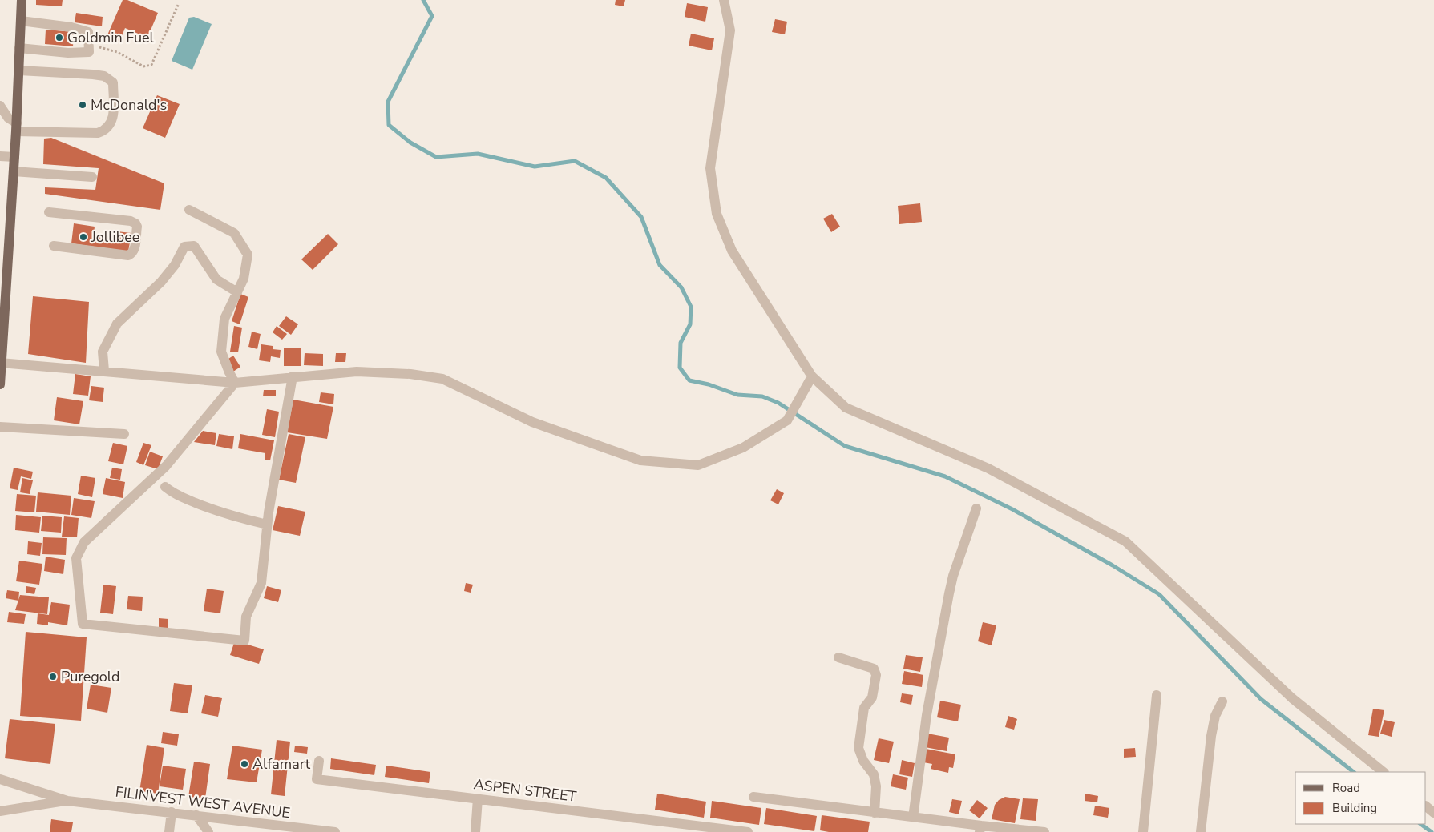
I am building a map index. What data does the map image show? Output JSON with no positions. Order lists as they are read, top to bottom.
{
  "streets": {
    "street": ["ASPEN STREET", "FILINVEST WEST AVENUE"]
  },
  "places": [
    "Goldmin Fuel",
    "McDonald's",
    "Jollibee",
    "Puregold",
    "Alfamart"
  ],
  "legend": ["Road", "Building"]
}
